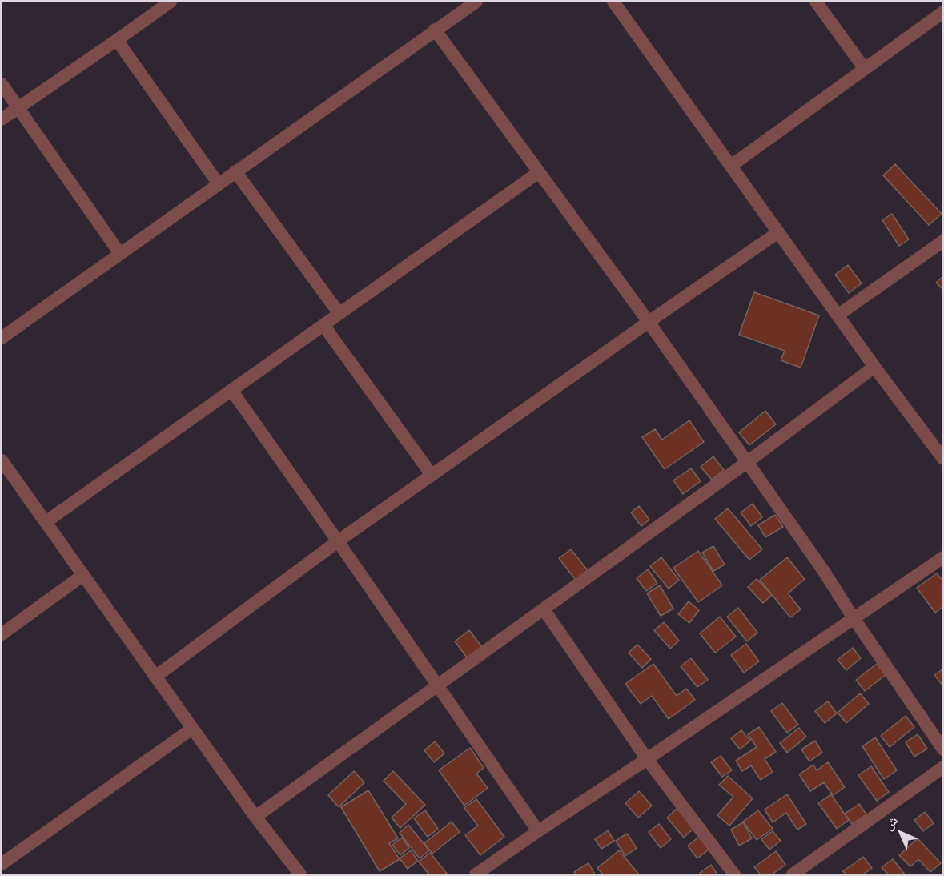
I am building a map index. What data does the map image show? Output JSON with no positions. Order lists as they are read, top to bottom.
{
  "north": "top left"
}
